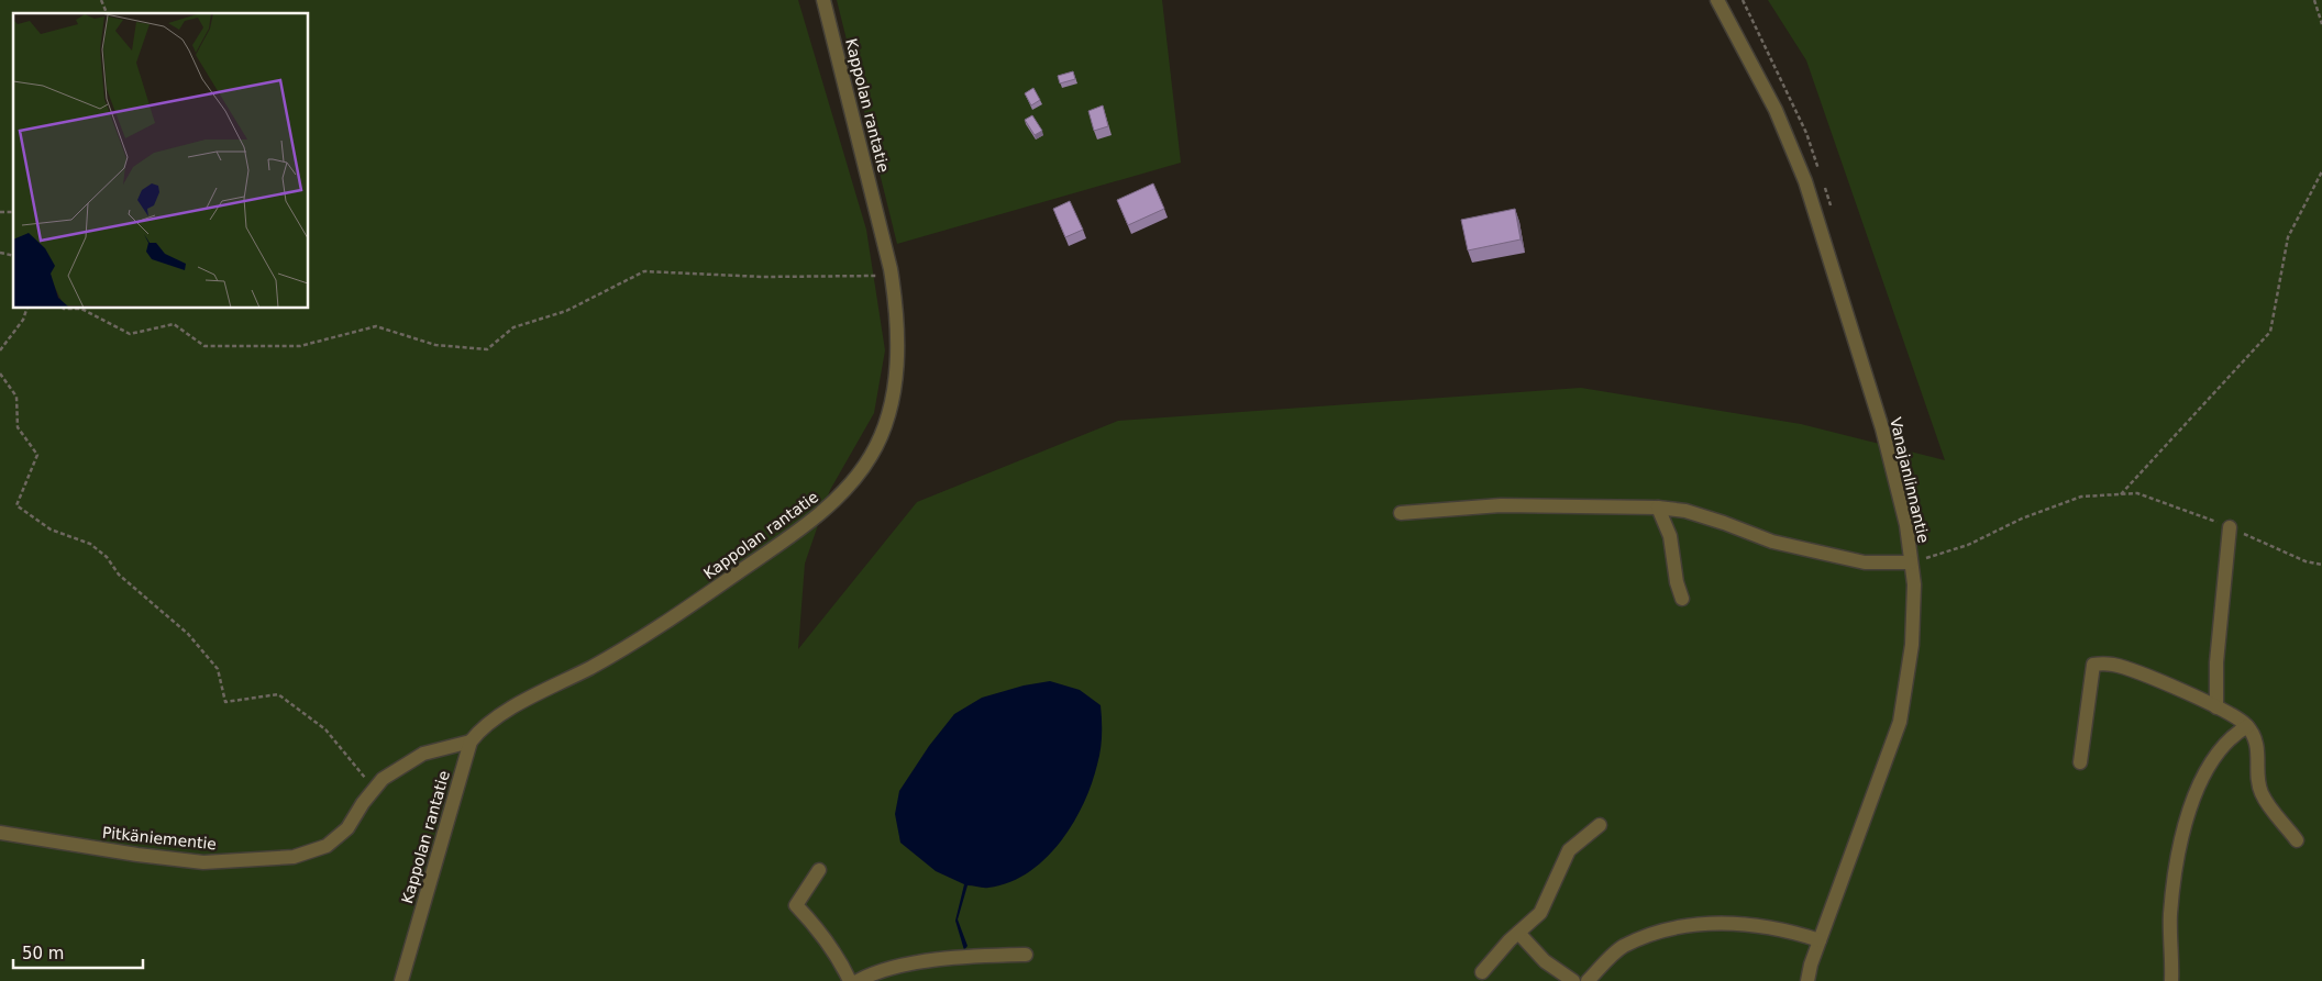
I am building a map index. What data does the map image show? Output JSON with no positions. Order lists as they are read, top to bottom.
{
  "streets": {
    "street": ["Kappolan rantatie", "Vanajanlinnantie", "Pitkäniementie"]
  },
  "crossings": [
    ["Kappolan rantatie", "Pitkäniementie"]
  ],
  "scale_bar": "50 m"
}
